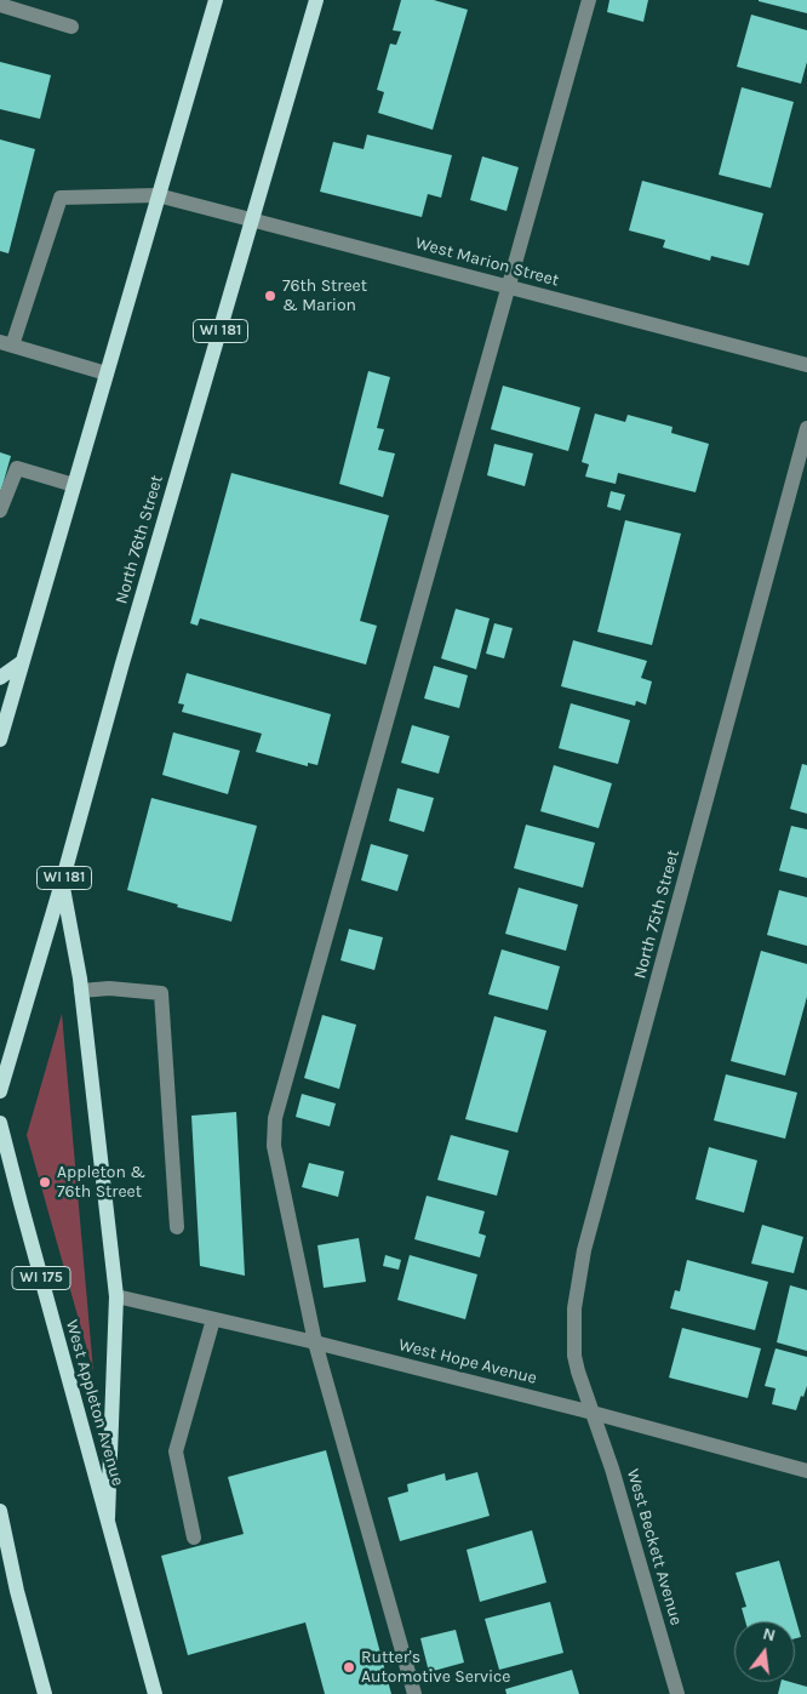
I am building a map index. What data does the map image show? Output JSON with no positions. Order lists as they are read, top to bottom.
{
  "streets": {
    "main road": [
      "WI 181",
      "North 76th Street",
      "WI 175",
      "West Appleton Avenue"
    ],
    "street": [
      "West Marion Street",
      "North 75th Street",
      "West Hope Avenue",
      "West Beckett Avenue"
    ]
  },
  "crossings": [
    ["West Marion Street", "North 76th Street"],
    ["North 75th Street", "West Hope Avenue"],
    ["North 75th Street", "West Beckett Avenue"],
    ["West Hope Avenue", "West Beckett Avenue"]
  ],
  "places": ["76th Street & Marion", "Appleton & 76th Street", "Rutter's Automotive Service"],
  "north": "top"
}
